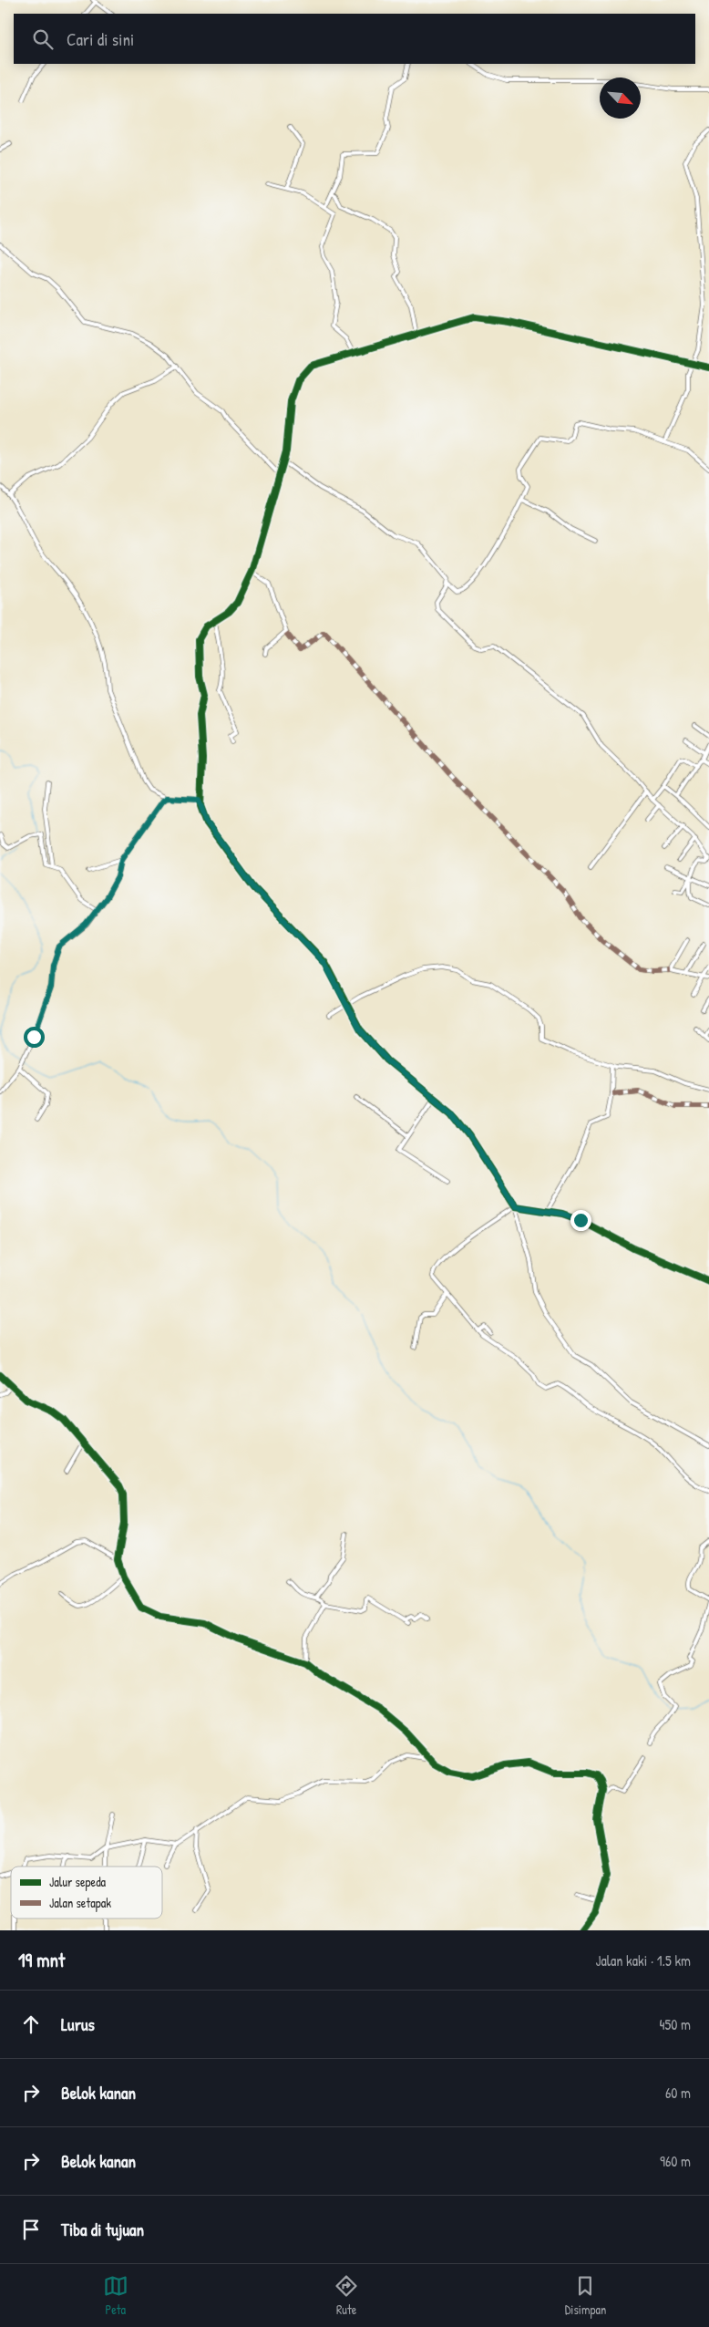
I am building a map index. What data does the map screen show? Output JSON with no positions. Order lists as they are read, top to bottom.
{
  "legend": ["Jalur sepeda", "Jalan setapak"],
  "north": "bottom right",
  "page": {
    "search": "Cari di sini",
    "heading": ["19 mnt", "Jalan kaki · 1.5 km"],
    "list": [
      ["Lurus", "450 m"],
      ["Belok kanan", "60 m"],
      ["Belok kanan", "960 m"],
      "Tiba di tujuan"
    ],
    "nav": ["Peta", "Rute", "Disimpan"]
  }
}
